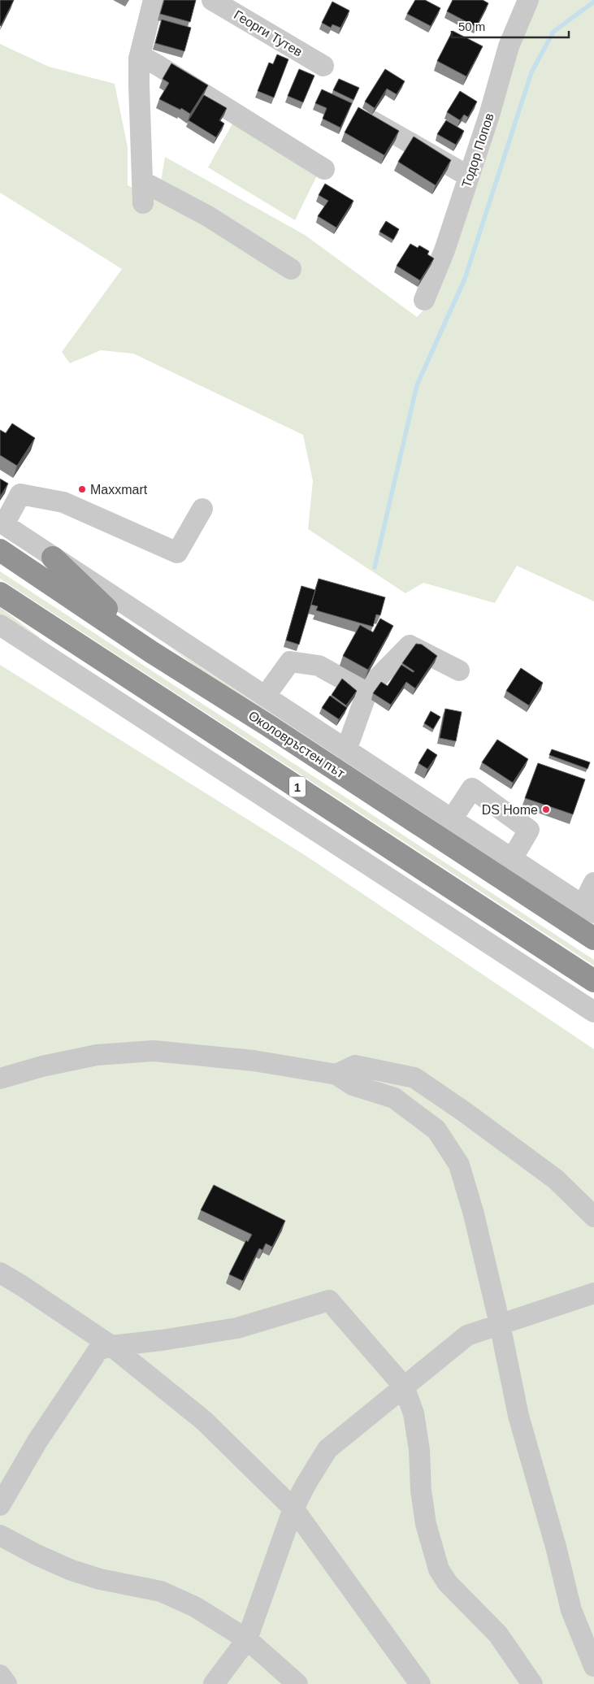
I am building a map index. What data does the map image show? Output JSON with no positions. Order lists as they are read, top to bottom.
{
  "streets": {
    "highway": ["Околовръстен път", "1"],
    "street": ["Георги Тутев", "Тодор Попов"]
  },
  "places": ["Maxxmart", "DS Home"],
  "scale_bar": "50 m"
}
